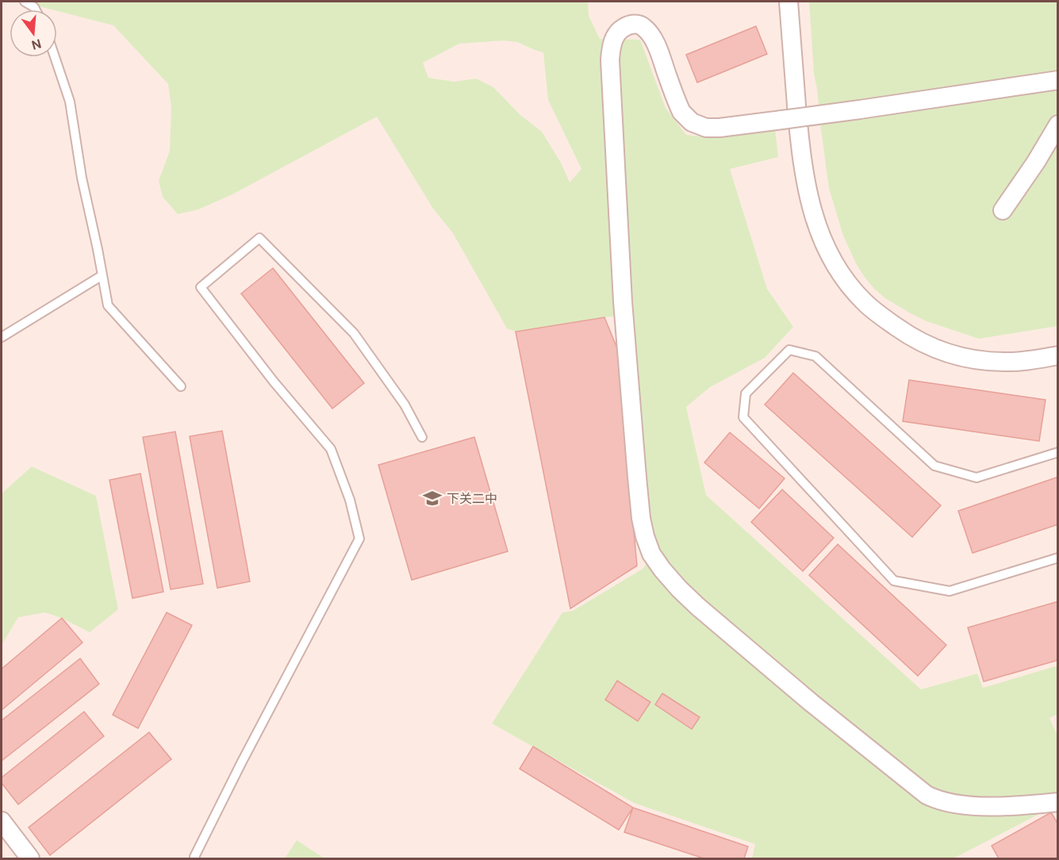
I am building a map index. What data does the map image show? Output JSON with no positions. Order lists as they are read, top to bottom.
{
  "places": {
    "school or university": ["下关二中"]
  },
  "north": "bottom"
}
